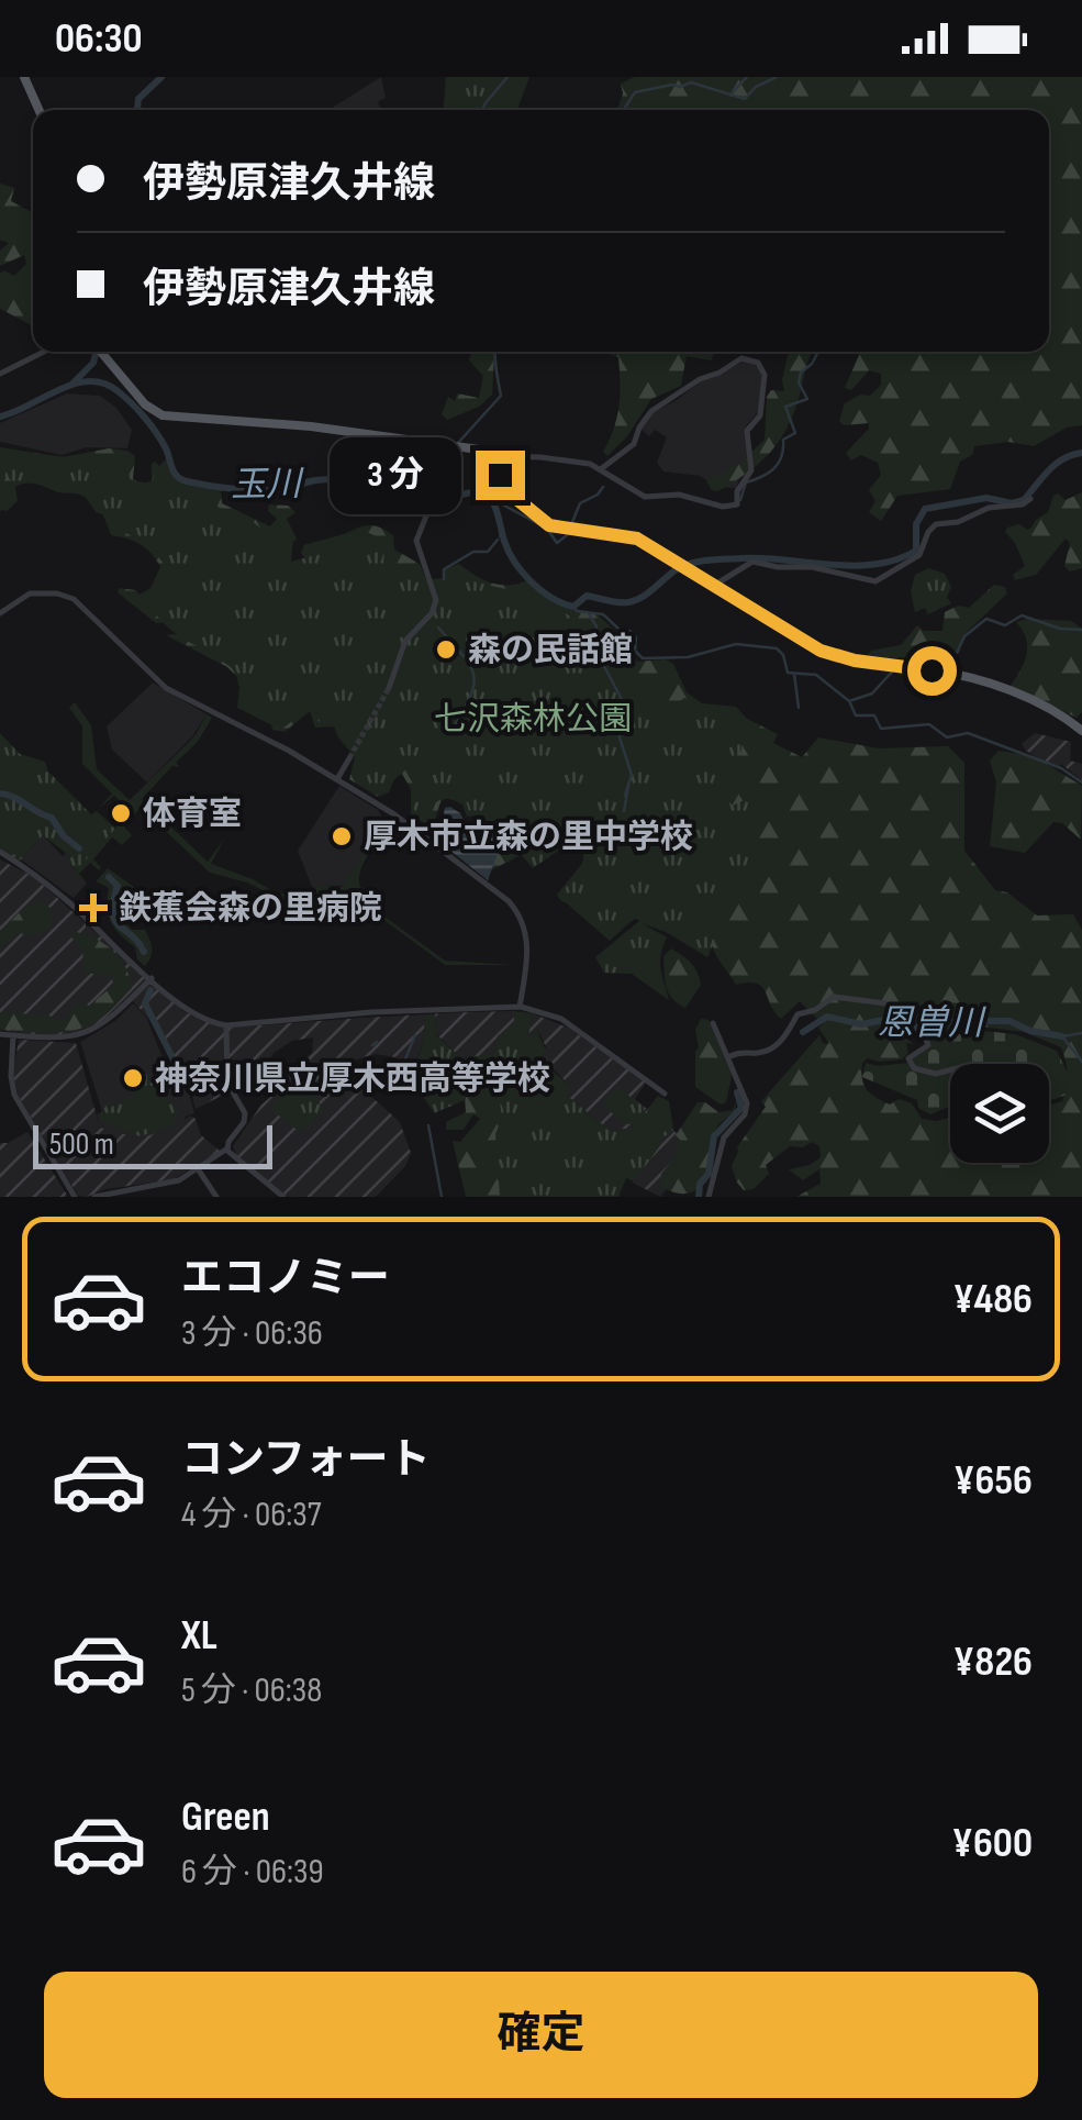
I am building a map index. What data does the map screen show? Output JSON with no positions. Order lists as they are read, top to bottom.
{
  "water": ["玉川", "恩曽川"],
  "parks": ["七沢森林公園"],
  "places": {
    "other": [
      "森の民話館",
      "体育室",
      "厚木市立森の里中学校",
      "神奈川県立厚木西高等学校"
    ],
    "health": ["鉄蕉会森の里病院"]
  },
  "scale_bar": "500 m",
  "page": {
    "status": "06:30",
    "banner": ["伊勢原津久井線", "伊勢原津久井線"],
    "bubble": "3 分",
    "scale": "500 m",
    "list": [
      {
        "name": "エコノミー",
        "note": "3 分 · 06:36",
        "value": "¥486"
      },
      {
        "name": "コンフォート",
        "note": "4 分 · 06:37",
        "value": "¥656"
      },
      {
        "name": "XL",
        "note": "5 分 · 06:38",
        "value": "¥826"
      },
      {
        "name": "Green",
        "note": "6 分 · 06:39",
        "value": "¥600"
      }
    ],
    "buttons": "確定"
  }
}
